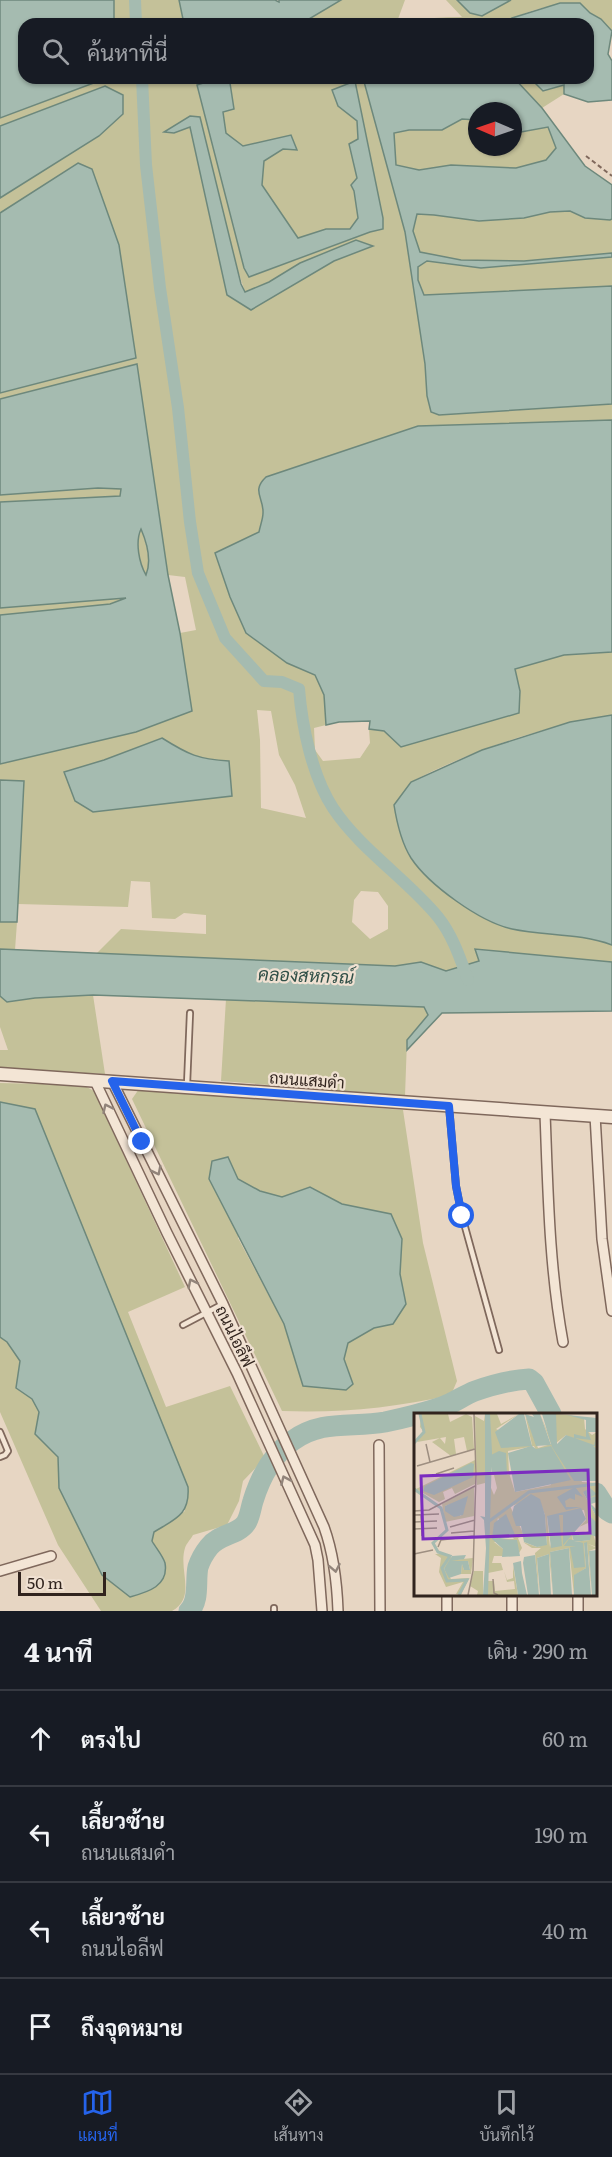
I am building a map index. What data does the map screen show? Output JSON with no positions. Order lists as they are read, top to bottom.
{
  "streets": {
    "street": ["ถนนแสมดำ", "ถนนไอลีฟ"]
  },
  "crossings": [
    ["ถนนแสมดำ", "ถนนไอลีฟ"]
  ],
  "water": ["คลองสหกรณ์"],
  "scale_bar": "50 m",
  "north": "left",
  "page": {
    "search": "ค้นหาที่นี่",
    "scale": "50 m",
    "heading": ["4 นาที", "เดิน · 290 m"],
    "list": [
      ["ตรงไป", "60 m"],
      ["เลี้ยวซ้าย", "ถนนแสมดำ", "190 m"],
      ["เลี้ยวซ้าย", "ถนนไอลีฟ", "40 m"],
      "ถึงจุดหมาย"
    ],
    "nav": ["แผนที่", "เส้นทาง", "บันทึกไว้"]
  }
}
